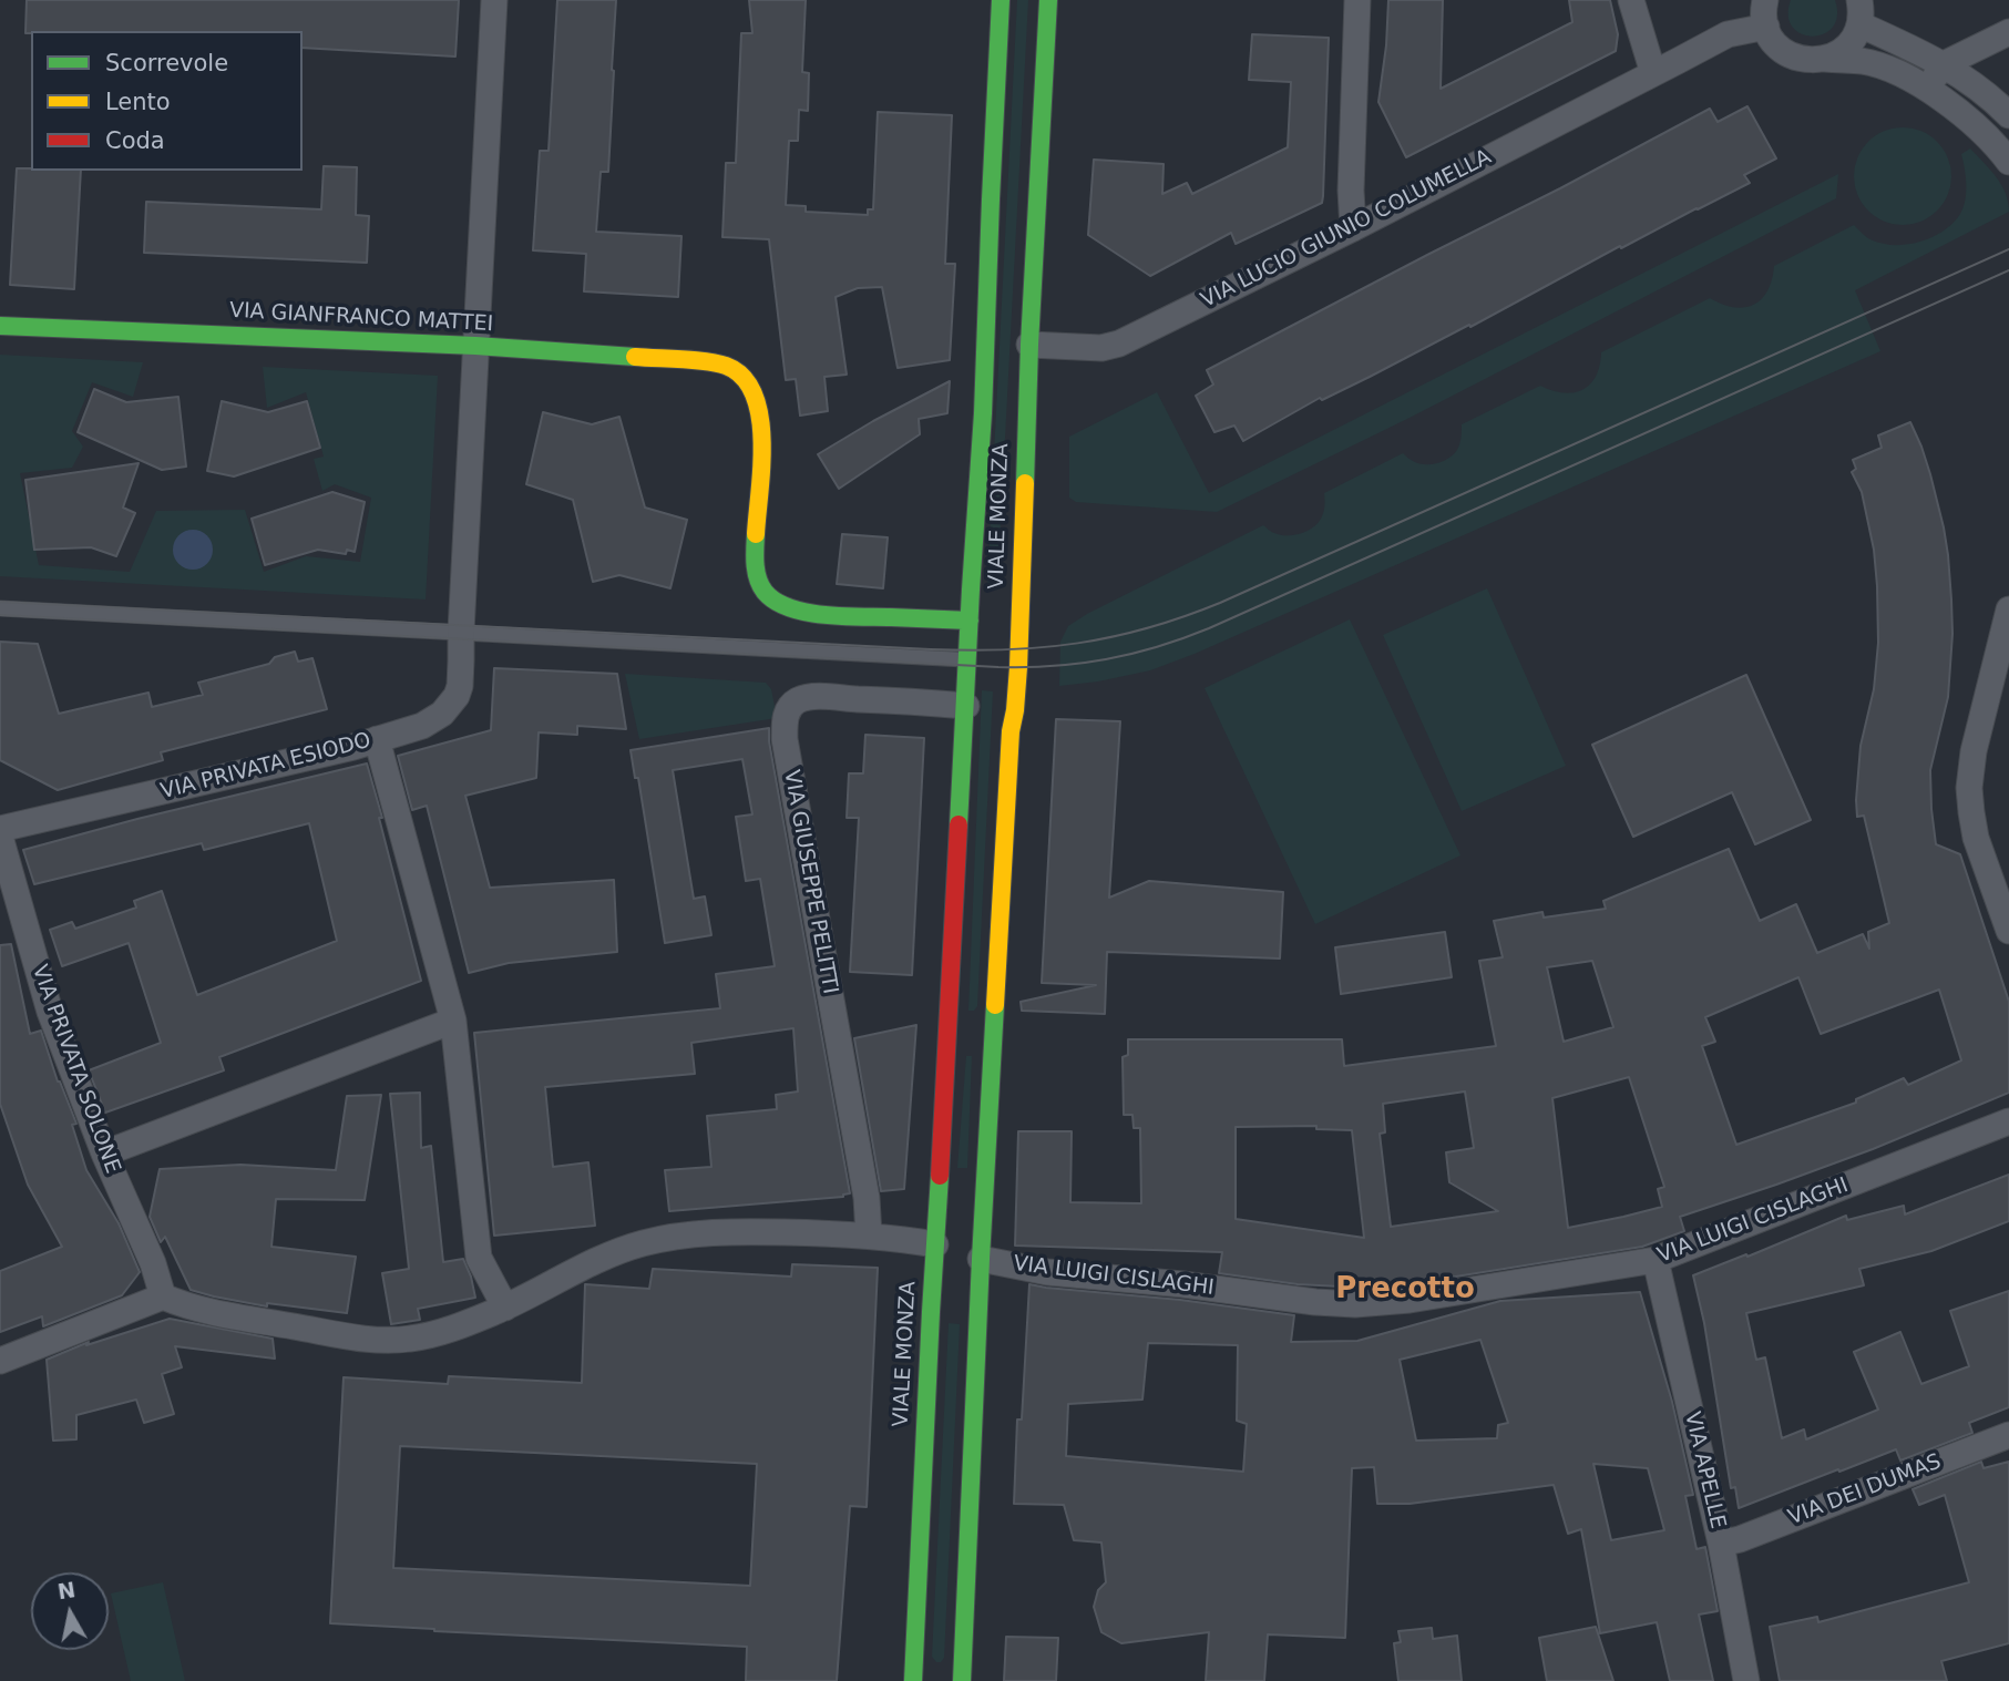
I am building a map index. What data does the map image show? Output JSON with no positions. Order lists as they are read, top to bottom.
{
  "streets": {
    "main road": ["VIA GIANFRANCO MATTEI", "VIALE MONZA"],
    "street": [
      "VIA LUCIO GIUNIO COLUMELLA",
      "VIA PRIVATA ESIODO",
      "VIA GIUSEPPE PELITTI",
      "VIA PRIVATA SOLONE",
      "VIA LUIGI CISLAGHI",
      "VIA APELLE",
      "VIA DEI DUMAS"
    ]
  },
  "crossings": [
    ["VIA LUCIO GIUNIO COLUMELLA", "VIALE MONZA"],
    ["VIA GIANFRANCO MATTEI", "VIALE MONZA"],
    ["VIA GIANFRANCO MATTEI", "VIA PRIVATA ESIODO"],
    ["VIALE MONZA", "VIA GIUSEPPE PELITTI"],
    ["VIALE MONZA", "VIA LUIGI CISLAGHI"],
    ["VIA GIUSEPPE PELITTI", "VIA LUIGI CISLAGHI"],
    ["VIA PRIVATA SOLONE", "VIA LUIGI CISLAGHI"],
    ["VIA LUIGI CISLAGHI", "VIA APELLE"],
    ["VIA APELLE", "VIA DEI DUMAS"]
  ],
  "districts": ["Precotto"],
  "legend": ["Scorrevole", "Lento", "Coda"],
  "north": "top"
}
